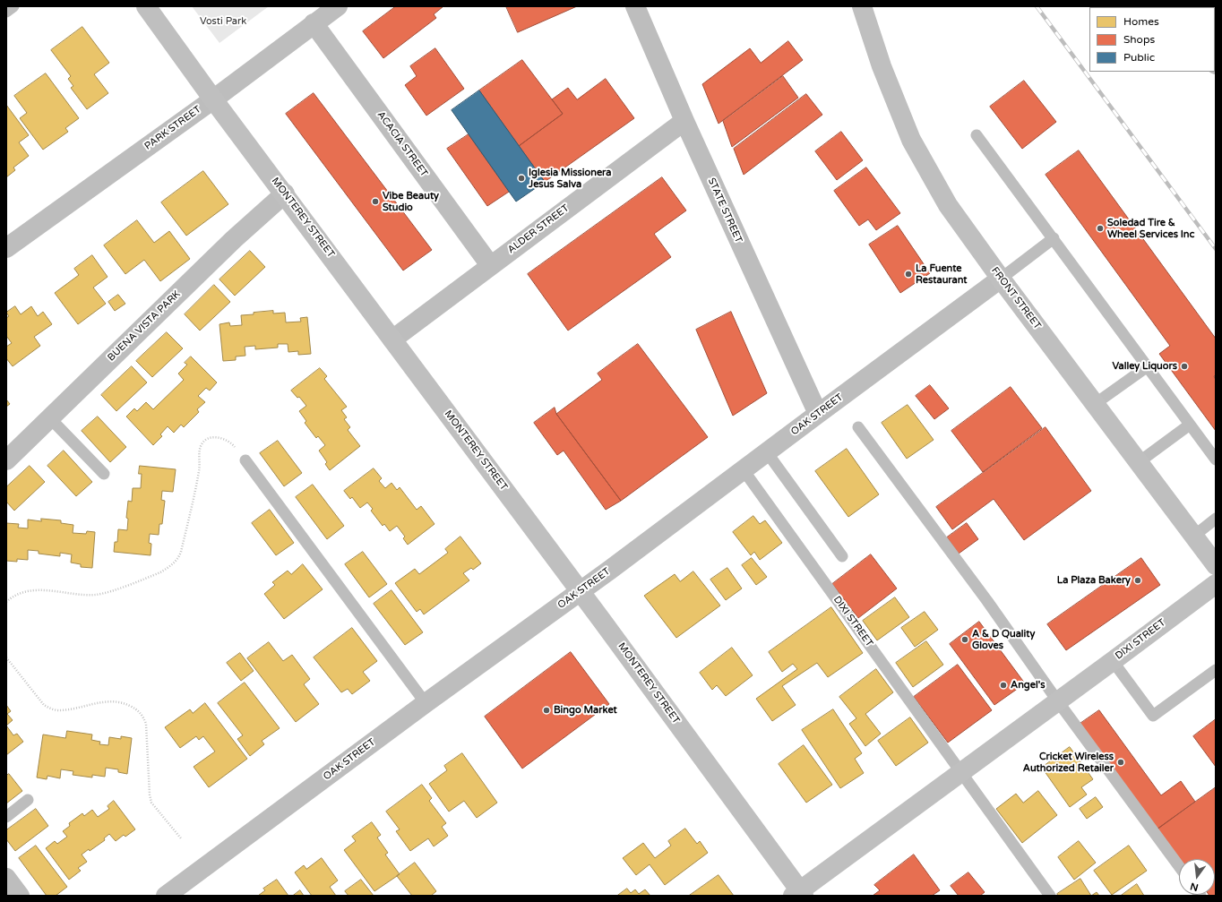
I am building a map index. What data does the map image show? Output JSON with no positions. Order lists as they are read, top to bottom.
{
  "streets": {
    "street": [
      "PARK STREET",
      "ACACIA STREET",
      "STATE STREET",
      "MONTEREY STREET",
      "ALDER STREET",
      "FRONT STREET",
      "BUENA VISTA PARK",
      "OAK STREET",
      "DIXI STREET"
    ]
  },
  "crossings": [
    ["PARK STREET", "ACACIA STREET"],
    ["PARK STREET", "MONTEREY STREET"],
    ["ACACIA STREET", "ALDER STREET"],
    ["STATE STREET", "ALDER STREET"],
    ["STATE STREET", "OAK STREET"],
    ["MONTEREY STREET", "ALDER STREET"],
    ["MONTEREY STREET", "BUENA VISTA PARK"],
    ["MONTEREY STREET", "OAK STREET"],
    ["MONTEREY STREET", "DIXI STREET"],
    ["FRONT STREET", "OAK STREET"],
    ["OAK STREET", "DIXI STREET"]
  ],
  "parks": ["Vosti Park"],
  "places": [
    "Iglesia Missionera Jesus Salva",
    "Vibe Beauty Studio",
    "Soledad Tire & Wheel Services Inc",
    "La Fuente Restaurant",
    "Valley Liquors",
    "La Plaza Bakery",
    "A & D Quality Gloves",
    "Angel's",
    "Bingo Market",
    "Cricket Wireless Authorized Retailer"
  ],
  "legend": ["Homes", "Shops", "Public"],
  "north": "bottom"
}
